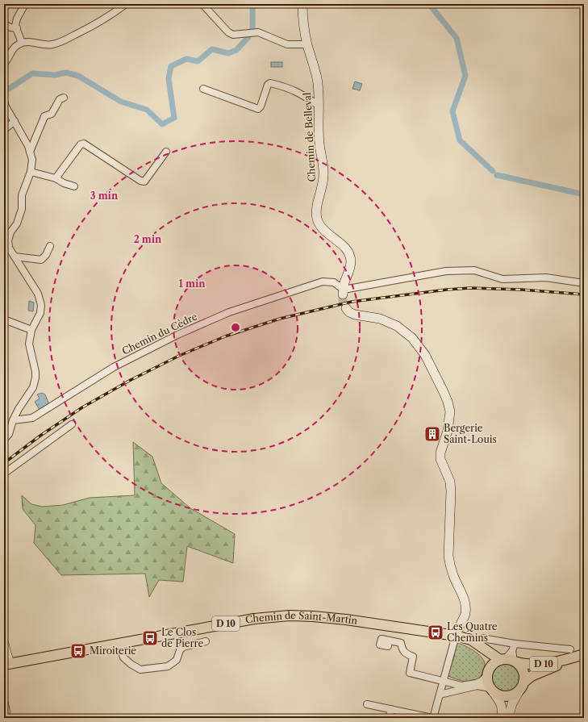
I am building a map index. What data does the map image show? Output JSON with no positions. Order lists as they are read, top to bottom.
{
  "streets": {
    "main road": ["Chemin de Saint-Martin", "D 10"],
    "street": ["Chemin de Belleval", "Chemin du Cèdre"]
  },
  "crossings": [
    ["Chemin de Belleval", "Chemin du Cèdre"],
    ["Chemin de Saint-Martin", "D 10"]
  ],
  "places": {
    "building": ["Bergerie Saint-Louis"],
    "bus stop": ["Les Quatre Chemins", "Le Clos de Pierre", "Miroiterie"]
  },
  "rings": ["3 min", "2 min", "1 min"]
}
